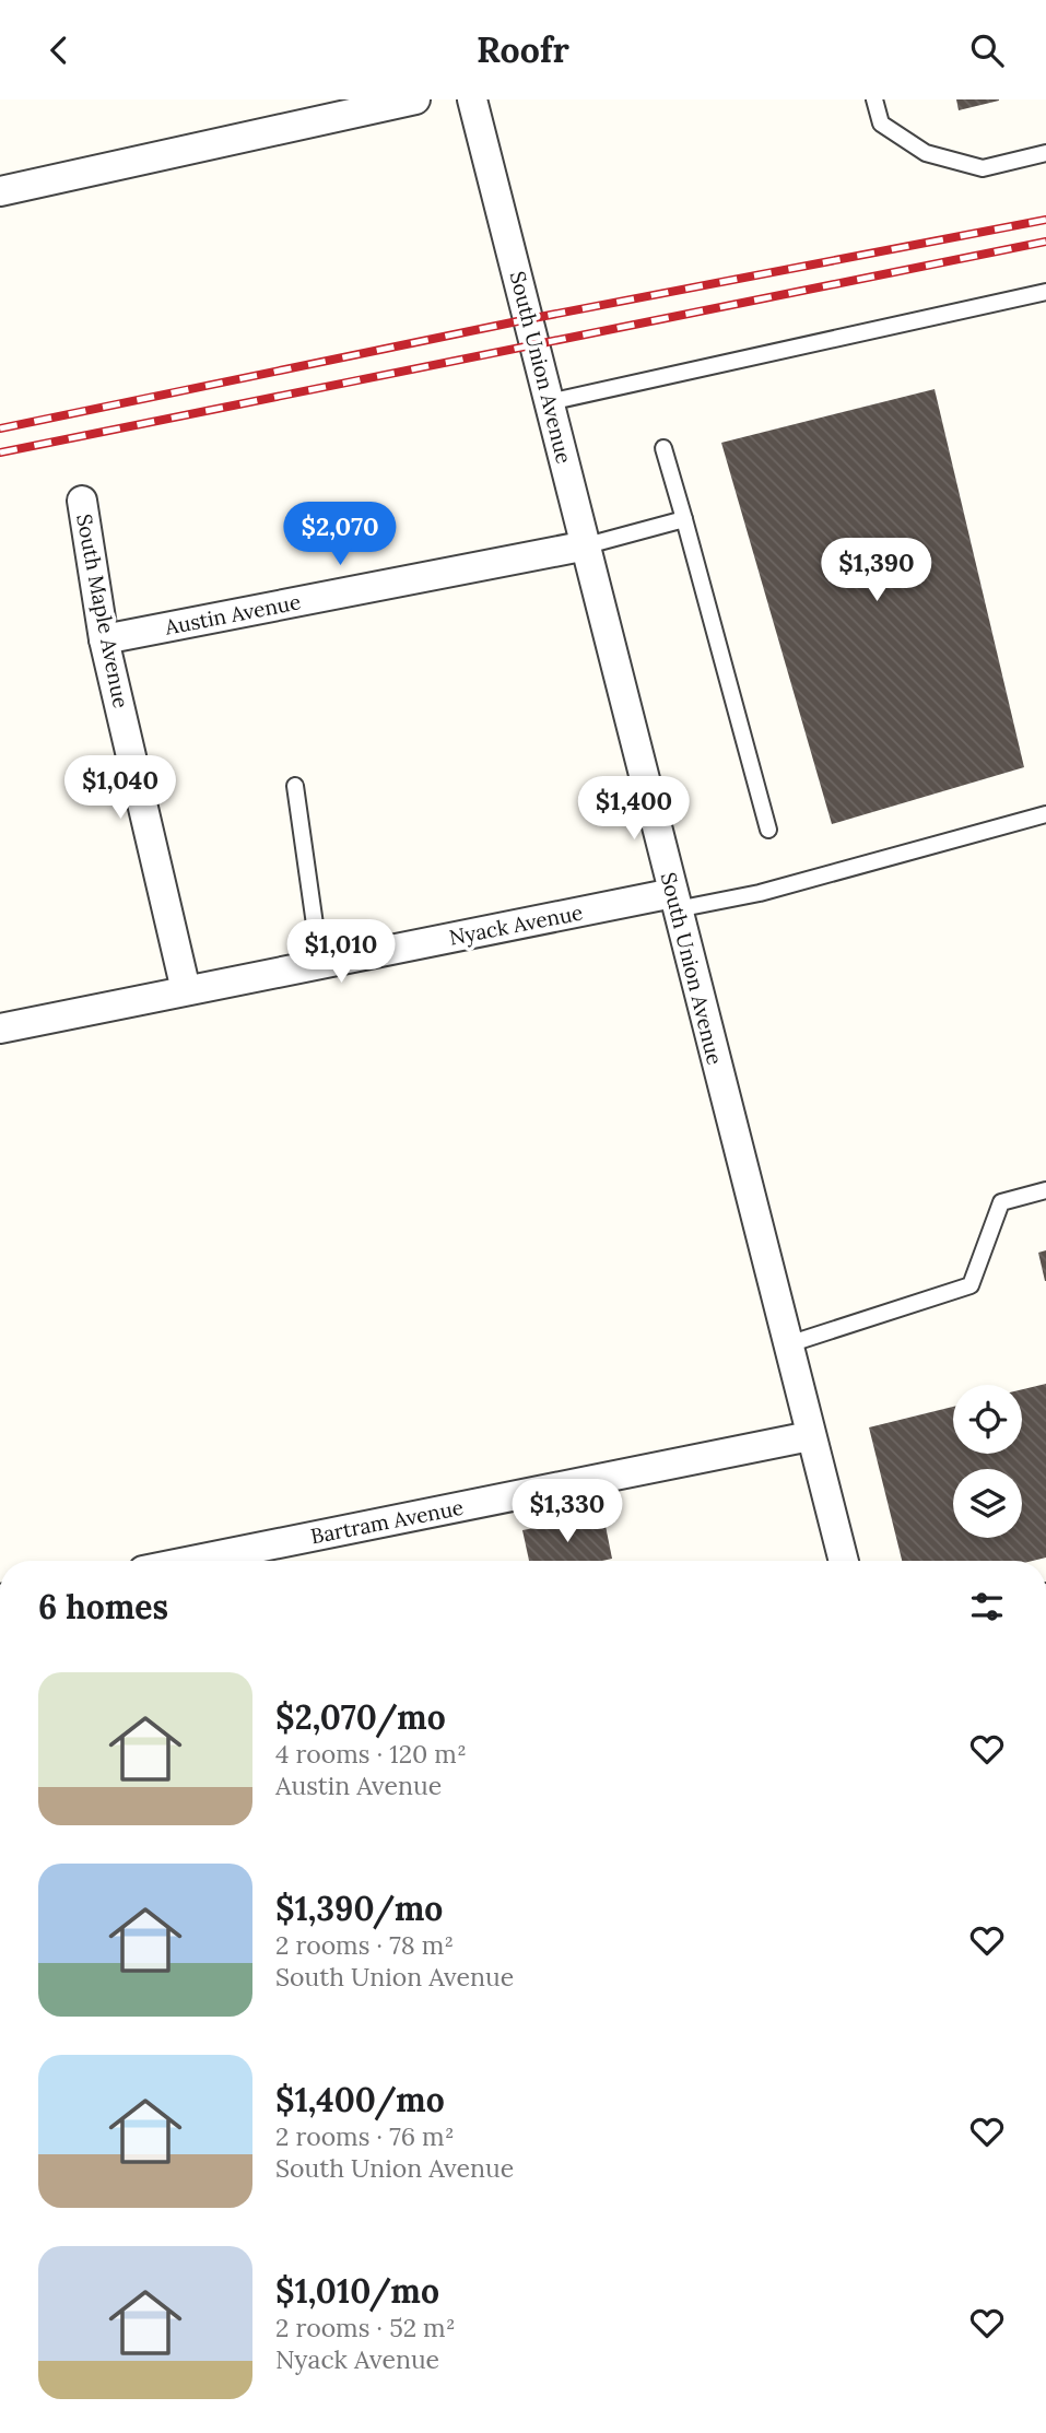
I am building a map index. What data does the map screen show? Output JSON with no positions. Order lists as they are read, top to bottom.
{
  "streets": {
    "street": [
      "South Union Avenue",
      "South Maple Avenue",
      "Austin Avenue",
      "Nyack Avenue",
      "Bartram Avenue"
    ]
  },
  "crossings": [
    ["South Union Avenue", "Austin Avenue"],
    ["South Union Avenue", "Nyack Avenue"],
    ["South Union Avenue", "Bartram Avenue"],
    ["South Maple Avenue", "Austin Avenue"],
    ["South Maple Avenue", "Nyack Avenue"]
  ],
  "page": {
    "header": "Roofr",
    "price": [
      "$2,070",
      "$1,390",
      "$1,040",
      "$1,400",
      "$1,010",
      "$1,330"
    ],
    "heading": "6 homes",
    "list": [
      {
        "name": "$2,070/mo",
        "note": "4 rooms · 120 m² · Austin Avenue"
      },
      {
        "name": "$1,390/mo",
        "note": "2 rooms · 78 m² · South Union Avenue"
      },
      {
        "name": "$1,400/mo",
        "note": "2 rooms · 76 m² · South Union Avenue"
      },
      {
        "name": "$1,010/mo",
        "note": "2 rooms · 52 m² · Nyack Avenue"
      }
    ]
  }
}
